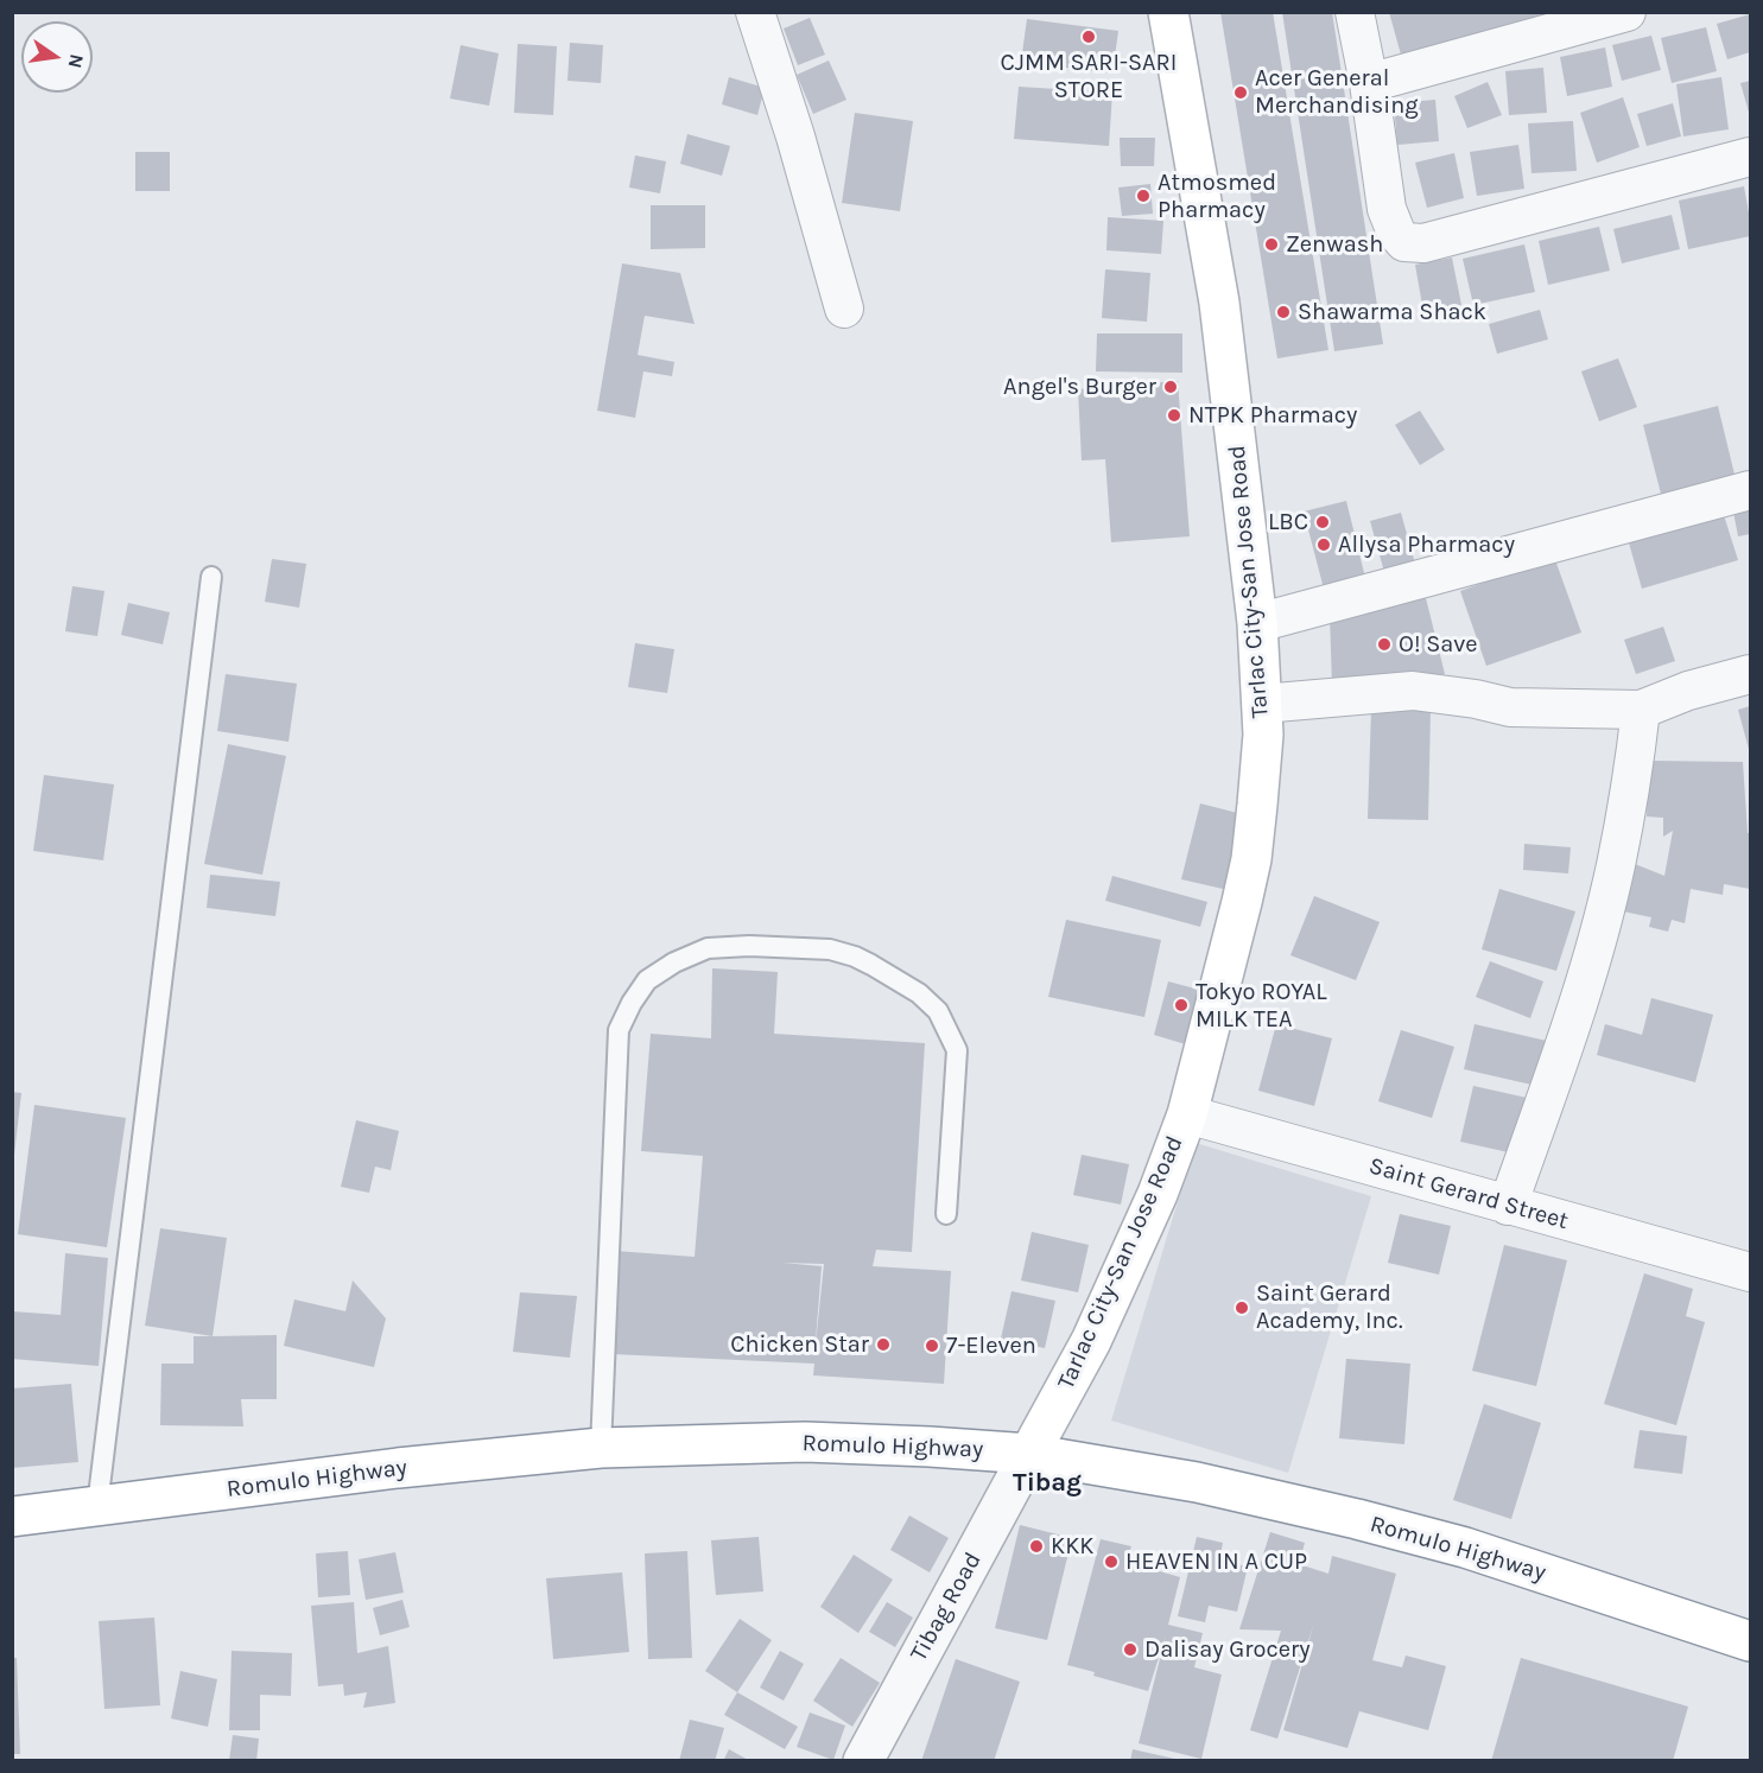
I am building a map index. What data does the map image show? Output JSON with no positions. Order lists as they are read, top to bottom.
{
  "streets": {
    "main road": ["Tarlac City-San Jose Road", "Romulo Highway"],
    "street": ["Saint Gerard Street", "Tibag Road"]
  },
  "crossings": [
    ["Tarlac City-San Jose Road", "Saint Gerard Street"],
    ["Tarlac City-San Jose Road", "Romulo Highway"],
    ["Tarlac City-San Jose Road", "Tibag Road"],
    ["Romulo Highway", "Tibag Road"]
  ],
  "districts": ["Tibag"],
  "places": [
    "CJMM SARI-SARI STORE",
    "Acer General Merchandising",
    "Atmosmed Pharmacy",
    "Zenwash",
    "Shawarma Shack",
    "Angel's Burger",
    "NTPK Pharmacy",
    "LBC",
    "Allysa Pharmacy",
    "O! Save",
    "Tokyo ROYAL MILK TEA",
    "Saint Gerard Academy, Inc.",
    "Chicken Star",
    "7-Eleven",
    "KKK",
    "HEAVEN IN A CUP",
    "Dalisay Grocery"
  ],
  "north": "right"
}
